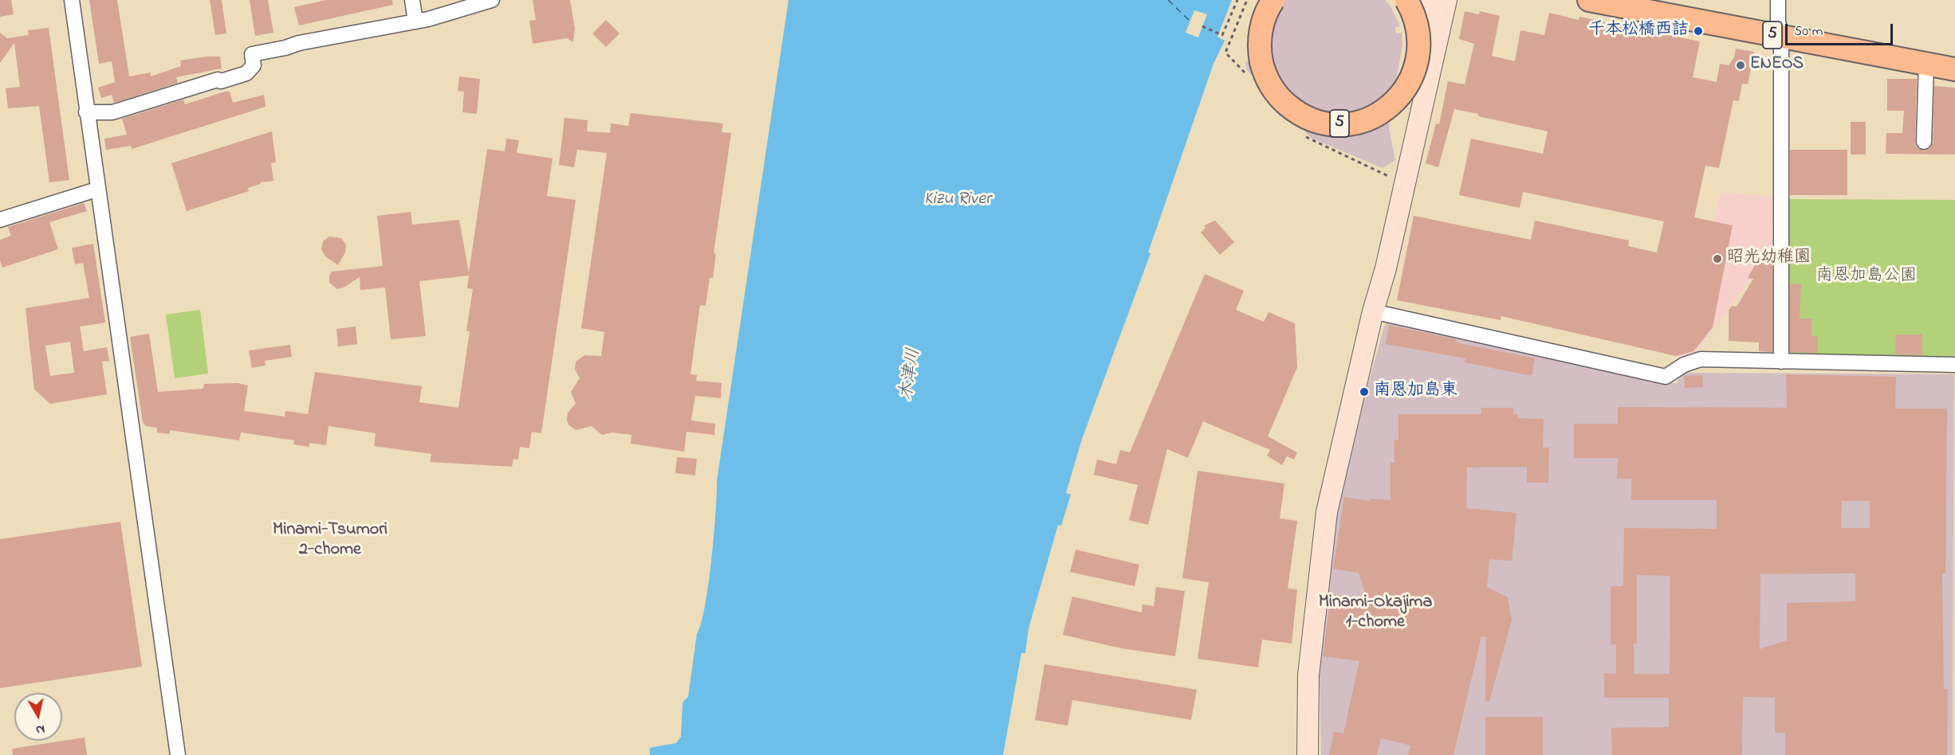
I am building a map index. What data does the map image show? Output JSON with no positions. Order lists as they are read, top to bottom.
{
  "streets": {
    "main road": ["5"]
  },
  "districts": ["Minami-Tsumori 2-chome", "Minami-Okajima 1-chome"],
  "water": ["Kizu River", "木津川"],
  "parks": ["南恩加島公園"],
  "places": [
    "千本松橋西詰",
    "ENEOS",
    "昭光幼稚園",
    "南恩加島東"
  ],
  "scale_bar": "50 m",
  "north": "bottom"
}
